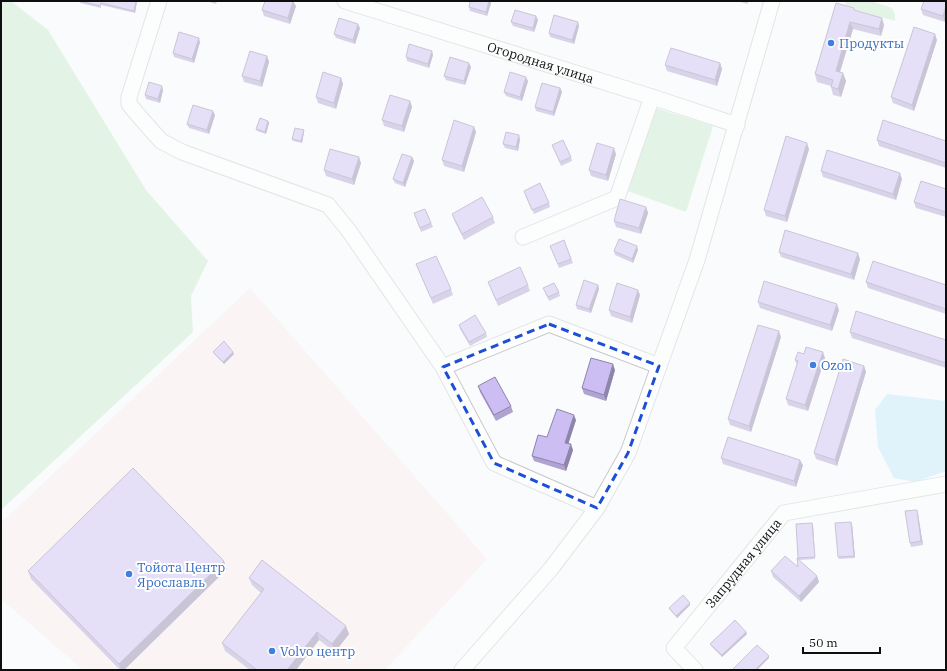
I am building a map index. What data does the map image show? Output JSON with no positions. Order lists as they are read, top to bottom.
{
  "streets": {
    "street": ["Огородная улица", "Запрудная улица"]
  },
  "places": [
    "Продукты",
    "Ozon",
    "Тойота Центр Ярославль",
    "Volvo центр"
  ],
  "scale_bar": "50 m"
}
